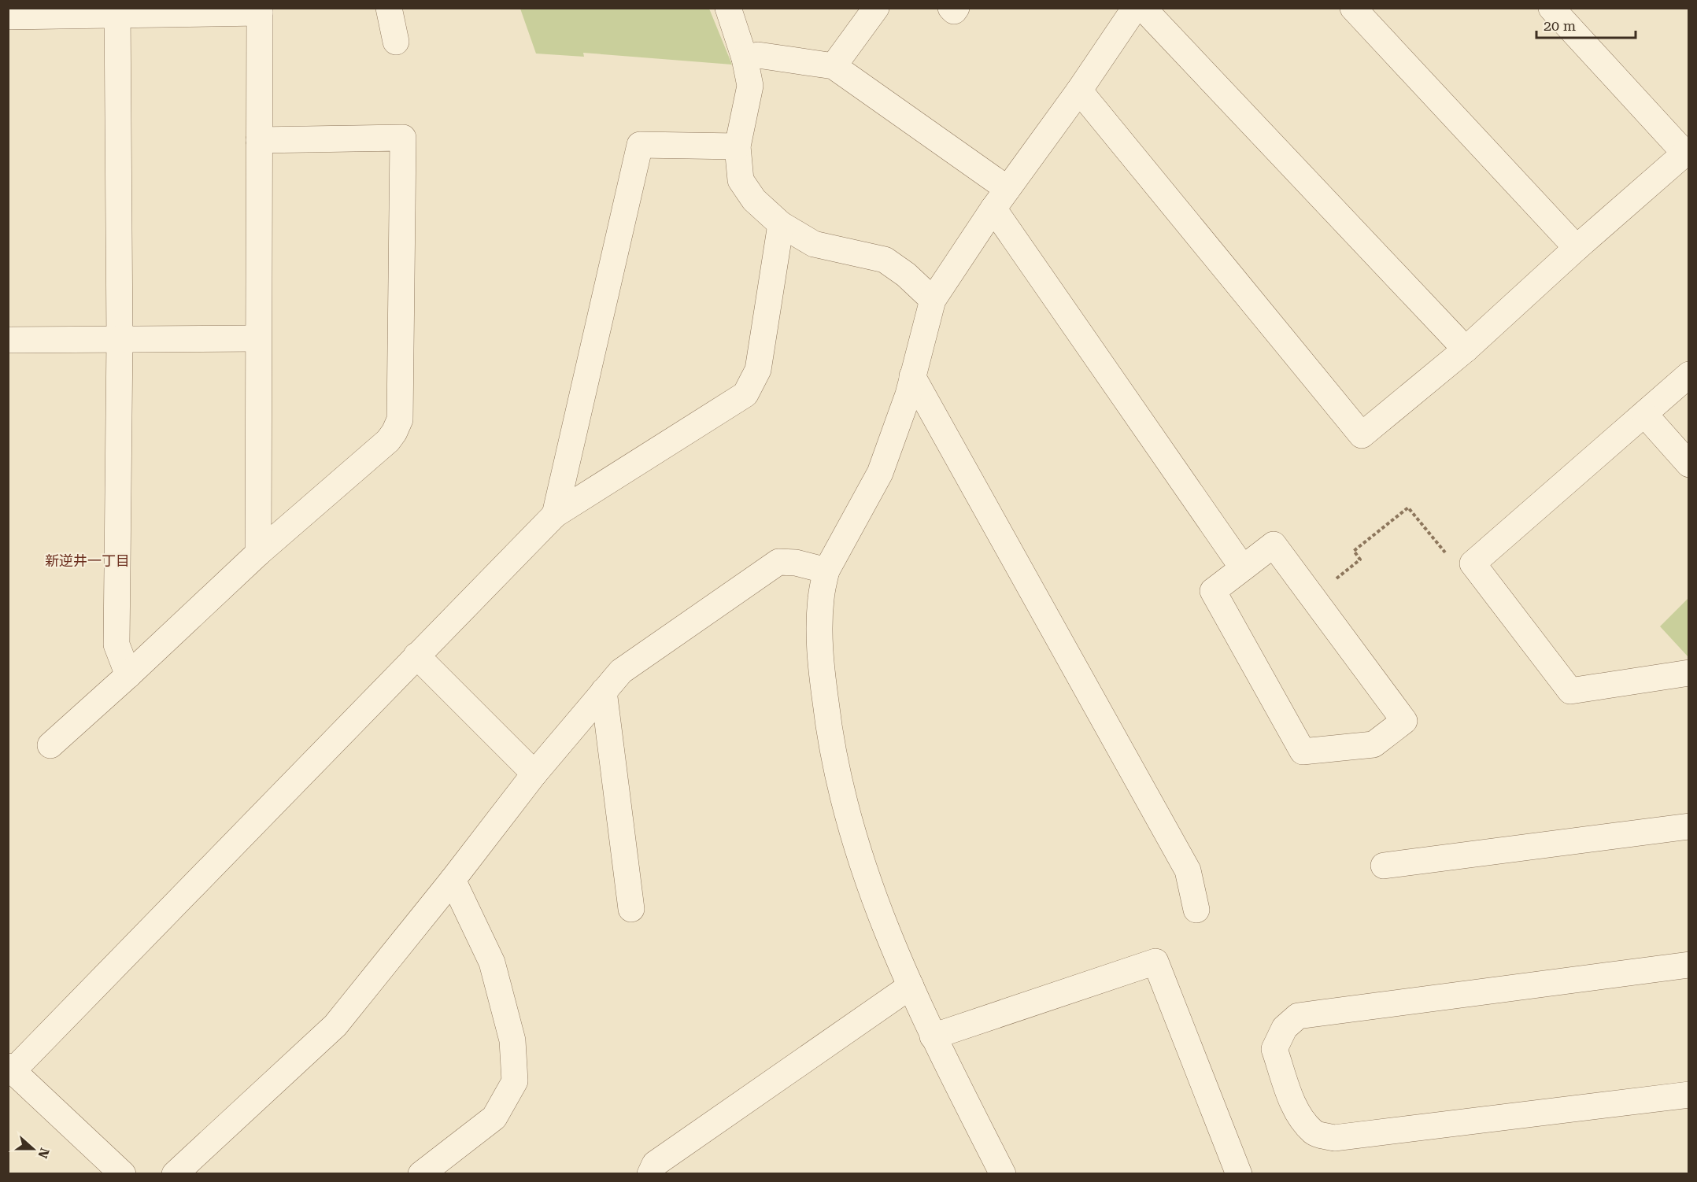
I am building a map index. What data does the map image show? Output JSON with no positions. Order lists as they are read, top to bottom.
{
  "districts": ["新逆井一丁目"],
  "scale_bar": "20 m",
  "north": "right"
}
